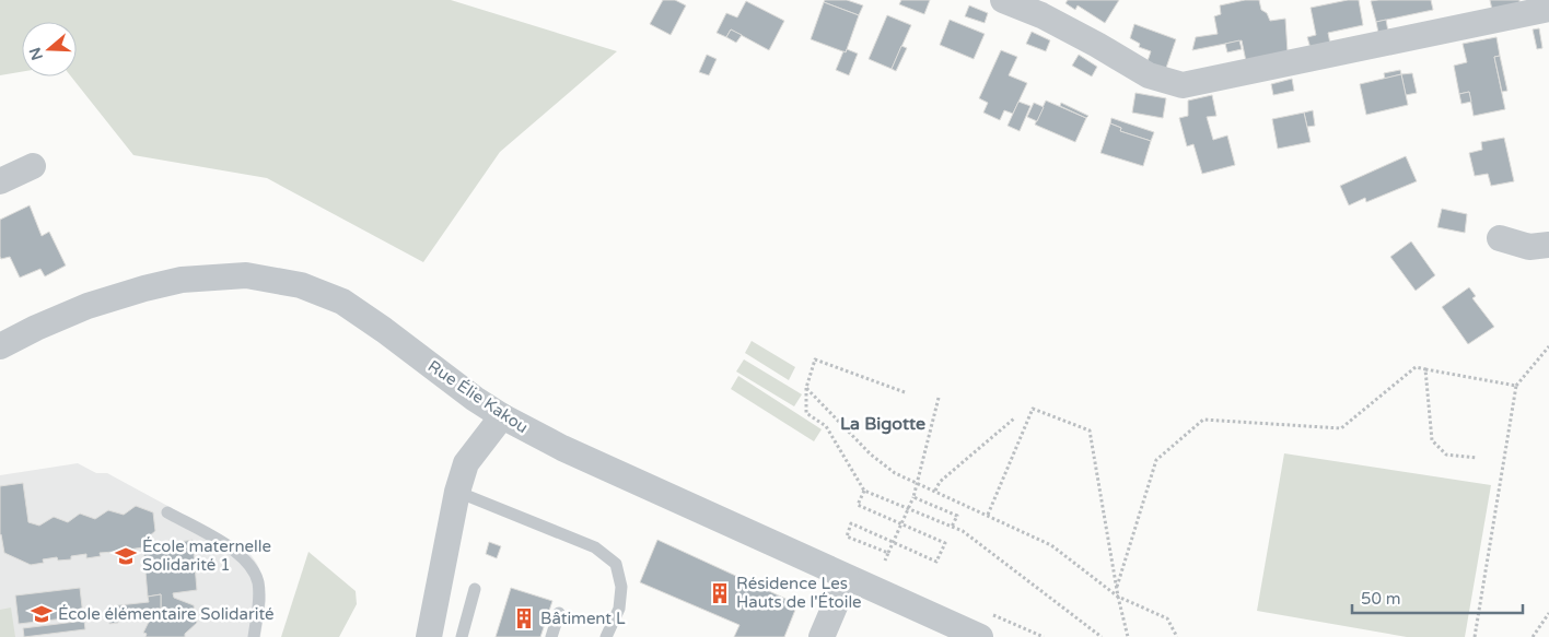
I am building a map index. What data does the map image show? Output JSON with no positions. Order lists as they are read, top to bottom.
{
  "streets": {
    "street": ["Rue Élie Kakou"]
  },
  "districts": ["La Bigotte"],
  "places": {
    "school or university": ["École maternelle Solidarité 1", "École élémentaire Solidarité"],
    "building": ["Résidence Les Hauts de l'Étoile", "Bâtiment L"]
  },
  "scale_bar": "50 m",
  "north": "left"
}
